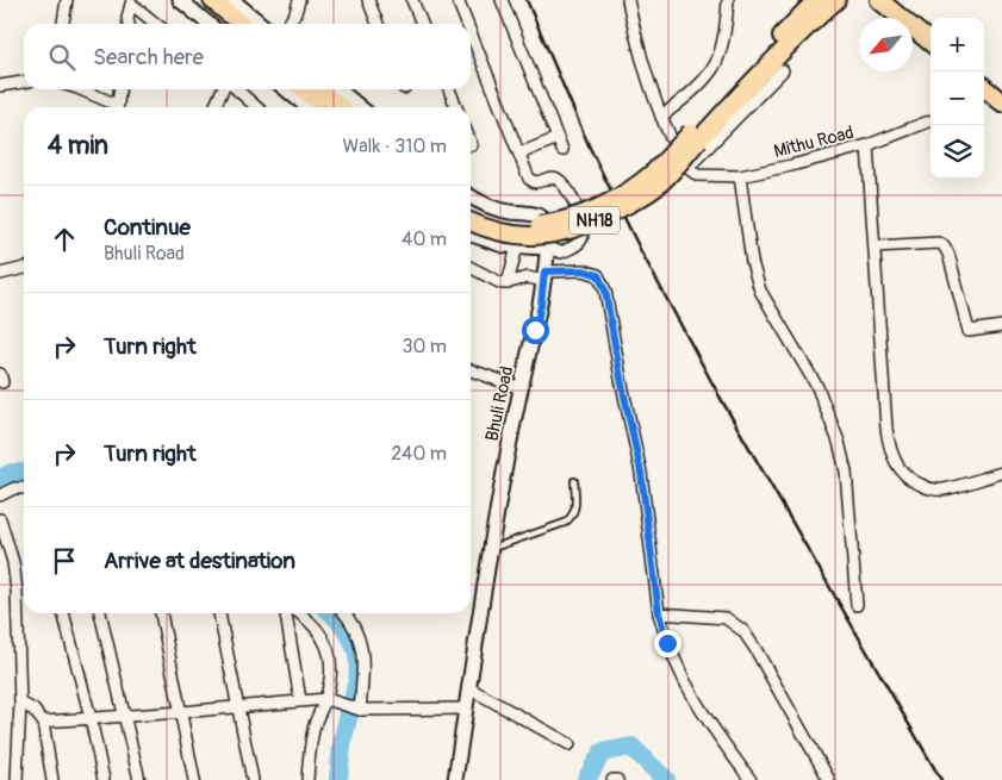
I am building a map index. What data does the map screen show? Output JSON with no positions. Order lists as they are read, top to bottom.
{
  "streets": {
    "highway": ["NH18"],
    "main road": ["Bhuli Road"],
    "street": ["Mithu Road"]
  },
  "north": "bottom left",
  "page": {
    "map_buttons": ["+", "−"],
    "search": "Search here",
    "heading": ["4 min", "Walk · 310 m"],
    "list": [
      ["Continue", "Bhuli Road", "40 m"],
      ["Turn right", "30 m"],
      ["Turn right", "240 m"],
      "Arrive at destination"
    ]
  }
}
